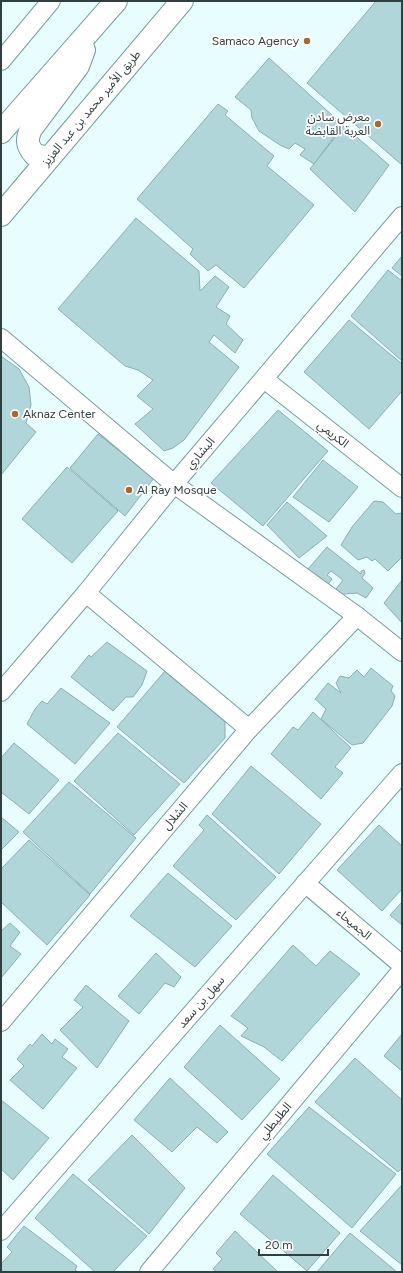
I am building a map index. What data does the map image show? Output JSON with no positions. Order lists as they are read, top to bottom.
{
  "streets": {
    "main road": ["طريق الأمير محمد بن عبد العزيز"],
    "street": [
      "الكريمي",
      "البشاري",
      "الشلال",
      "الجميحاء",
      "سهل بن سعد",
      "الطليطلي"
    ]
  },
  "crossings": [
    ["الكريمي", "البشاري"],
    ["الجميحاء", "سهل بن سعد"]
  ],
  "places": [
    "Samaco Agency",
    "معرض سادن العربة القابضة",
    "Aknaz Center",
    "Al Ray Mosque"
  ],
  "scale_bar": "20 m"
}
